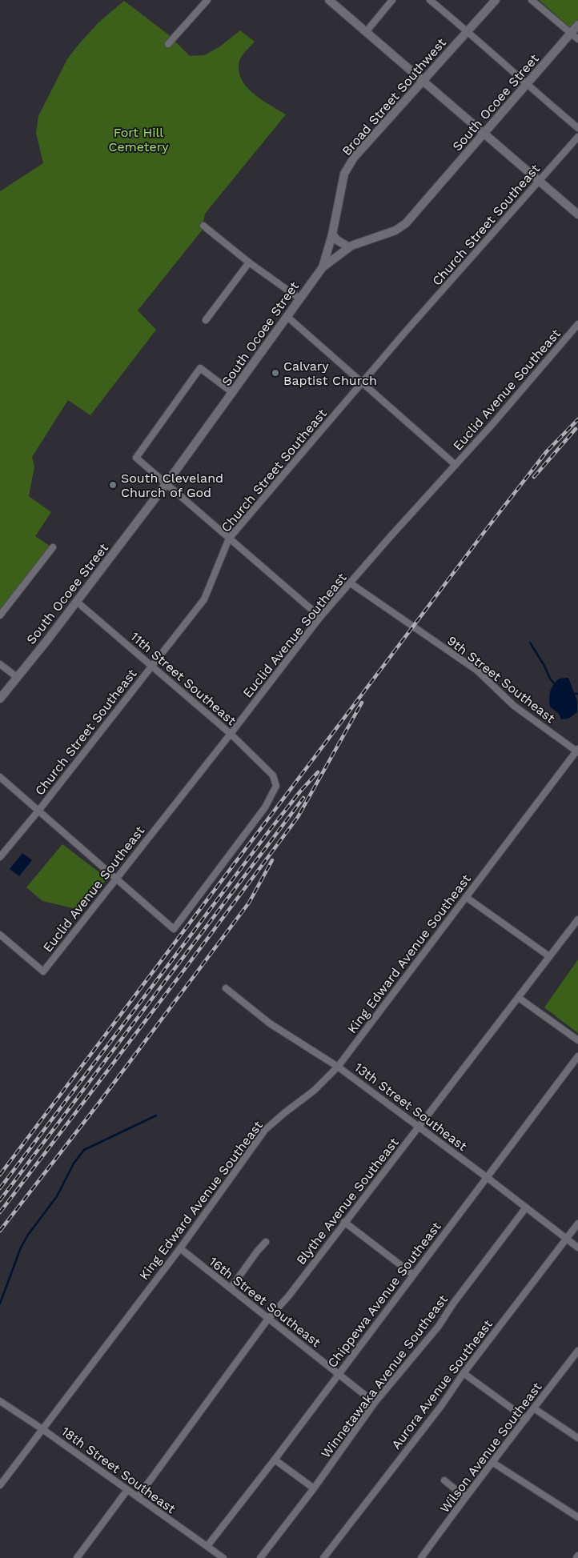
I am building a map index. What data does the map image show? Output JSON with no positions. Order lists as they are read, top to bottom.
{
  "streets": {
    "street": [
      "Broad Street Southwest",
      "South Ocoee Street",
      "Church Street Southeast",
      "Euclid Avenue Southeast",
      "11th Street Southeast",
      "9th Street Southeast",
      "King Edward Avenue Southeast",
      "13th Street Southeast",
      "Blythe Avenue Southeast",
      "Chippewa Avenue Southeast",
      "16th Street Southeast",
      "Winnetawaka Avenue Southeast",
      "Aurora Avenue Southeast",
      "Wilson Avenue Southeast",
      "18th Street Southeast"
    ]
  },
  "crossings": [
    ["Broad Street Southwest", "South Ocoee Street"],
    ["South Ocoee Street", "11th Street Southeast"],
    ["Church Street Southeast", "11th Street Southeast"],
    ["Euclid Avenue Southeast", "11th Street Southeast"],
    ["Euclid Avenue Southeast", "9th Street Southeast"],
    ["9th Street Southeast", "King Edward Avenue Southeast"],
    ["King Edward Avenue Southeast", "13th Street Southeast"],
    ["King Edward Avenue Southeast", "16th Street Southeast"],
    ["King Edward Avenue Southeast", "18th Street Southeast"],
    ["13th Street Southeast", "Blythe Avenue Southeast"],
    ["13th Street Southeast", "Chippewa Avenue Southeast"],
    ["13th Street Southeast", "Winnetawaka Avenue Southeast"],
    ["13th Street Southeast", "Aurora Avenue Southeast"],
    ["Blythe Avenue Southeast", "16th Street Southeast"],
    ["Blythe Avenue Southeast", "18th Street Southeast"],
    ["Chippewa Avenue Southeast", "16th Street Southeast"],
    ["Chippewa Avenue Southeast", "18th Street Southeast"],
    ["16th Street Southeast", "Winnetawaka Avenue Southeast"]
  ],
  "parks": ["Fort Hill Cemetery"],
  "places": ["Calvary Baptist Church", "South Cleveland Church of God"]
}
